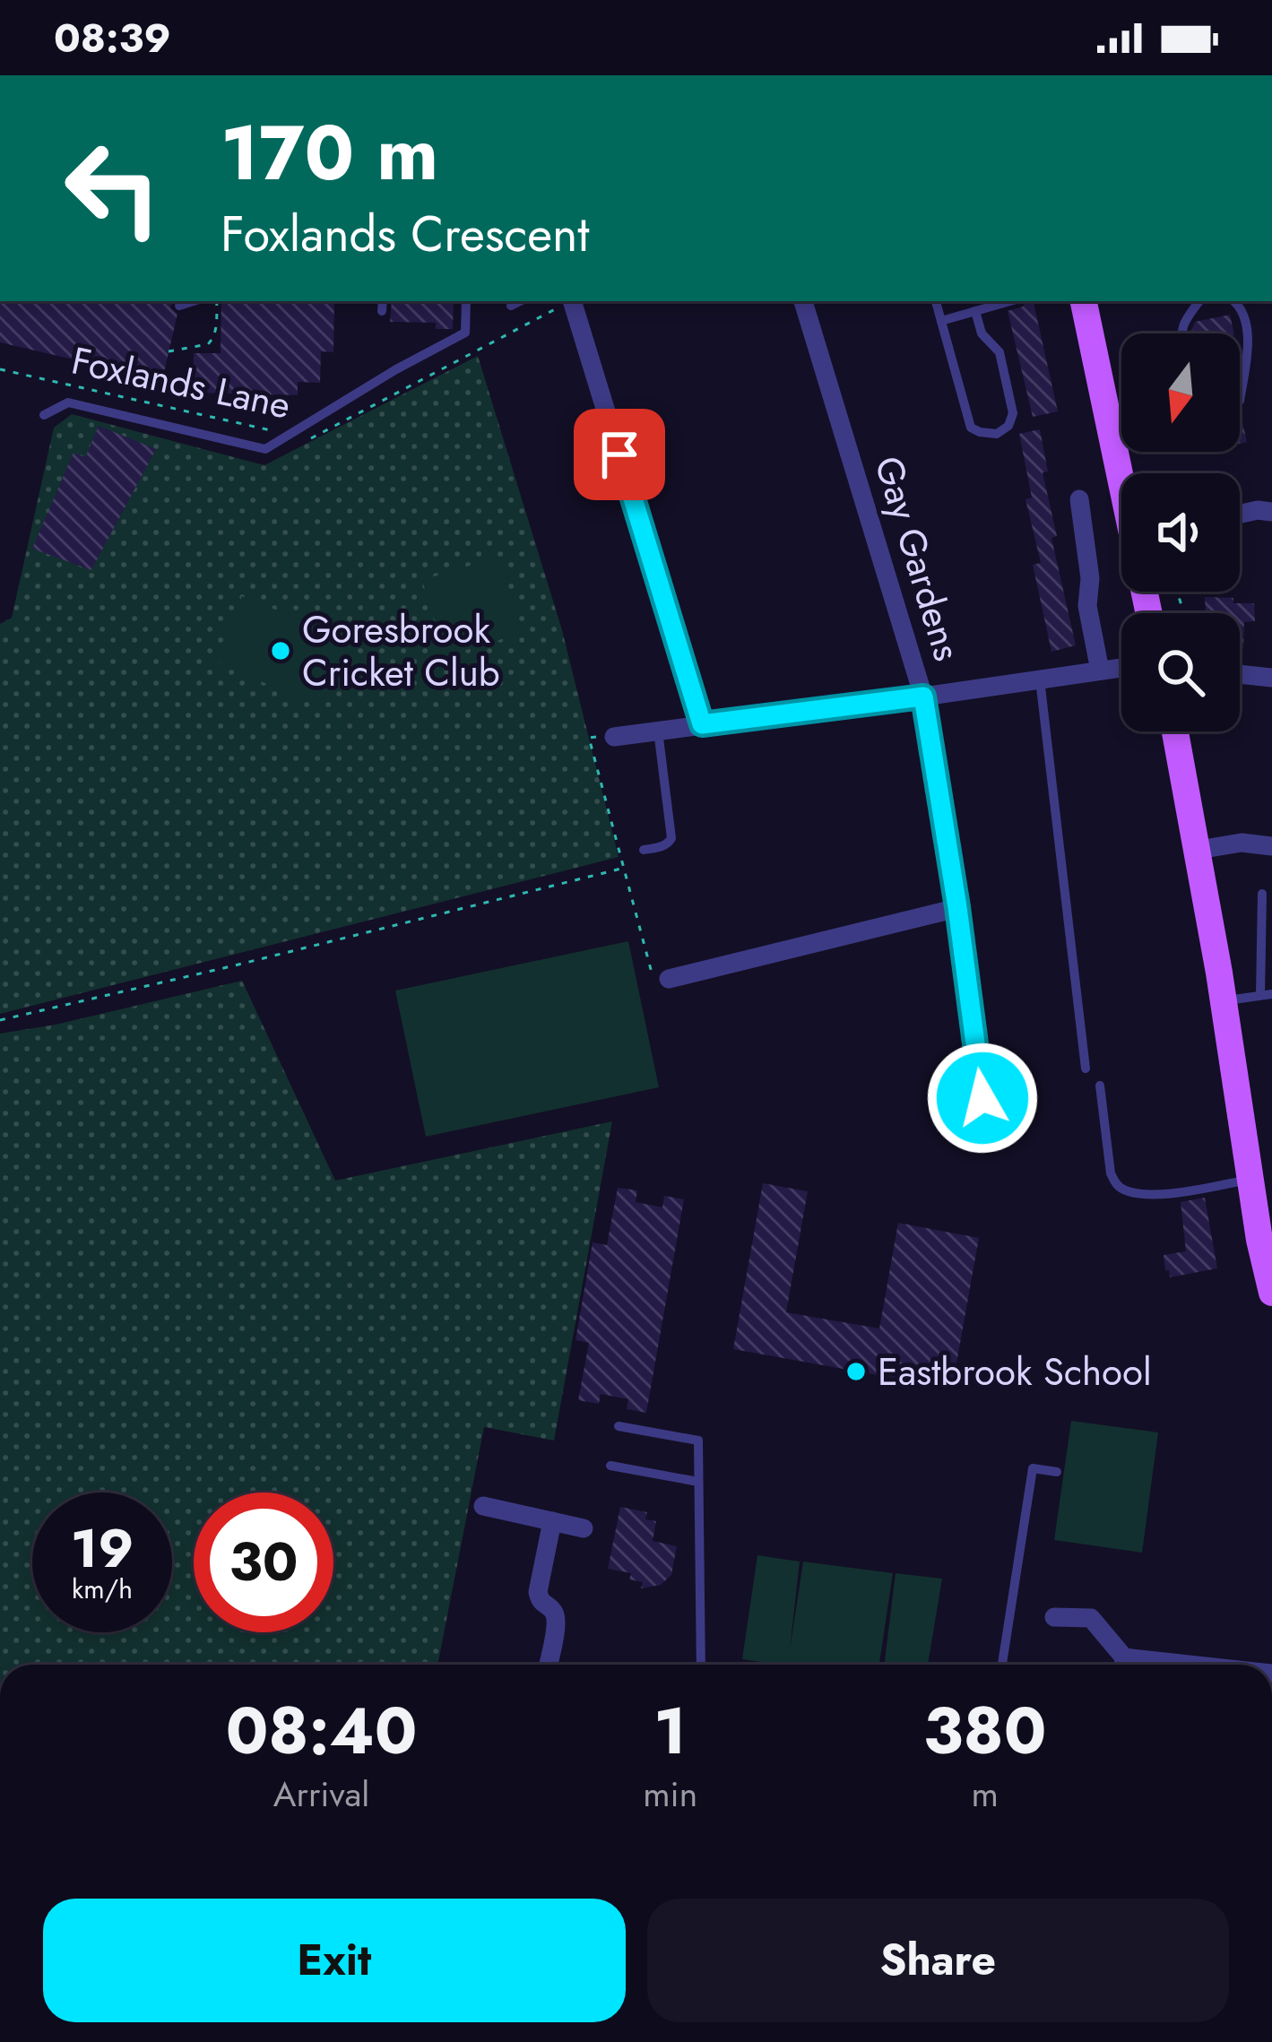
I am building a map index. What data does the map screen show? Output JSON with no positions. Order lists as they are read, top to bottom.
{
  "streets": {
    "street": ["Gay Gardens"],
    "path": ["Foxlands Lane"]
  },
  "places": ["Goresbrook Cricket Club", "Eastbrook School"],
  "north": "bottom",
  "page": {
    "status": "08:39",
    "turn": ["170 m", "Foxlands Crescent"],
    "speed": "19 km/h",
    "limit": "30",
    "eta": [
      "08:40",
      "Arrival",
      "1",
      "min",
      "380",
      "m"
    ],
    "buttons": ["Exit", "Share"]
  }
}
